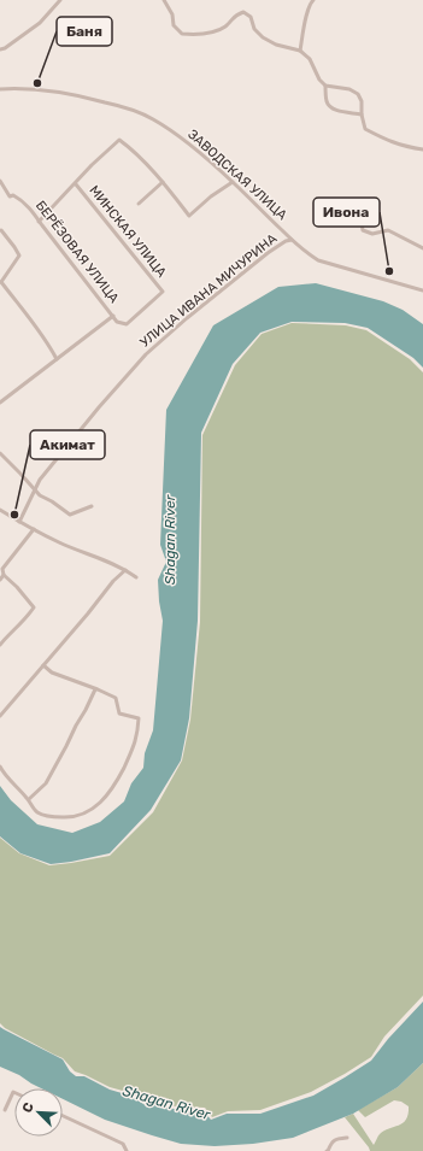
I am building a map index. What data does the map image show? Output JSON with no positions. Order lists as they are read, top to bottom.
{
  "streets": {
    "street": [
      "ЗАВОДСКАЯ УЛИЦА",
      "МИНСКАЯ УЛИЦА",
      "БЕРЁЗОВАЯ УЛИЦА",
      "УЛИЦА ИВАНА МИЧУРИНА"
    ]
  },
  "crossings": [
    ["ЗАВОДСКАЯ УЛИЦА", "УЛИЦА ИВАНА МИЧУРИНА"],
    ["МИНСКАЯ УЛИЦА", "БЕРЁЗОВАЯ УЛИЦА"]
  ],
  "water": ["Shagan River"],
  "places": ["Баня", "Ивона", "Акимат"],
  "north": "top left"
}
